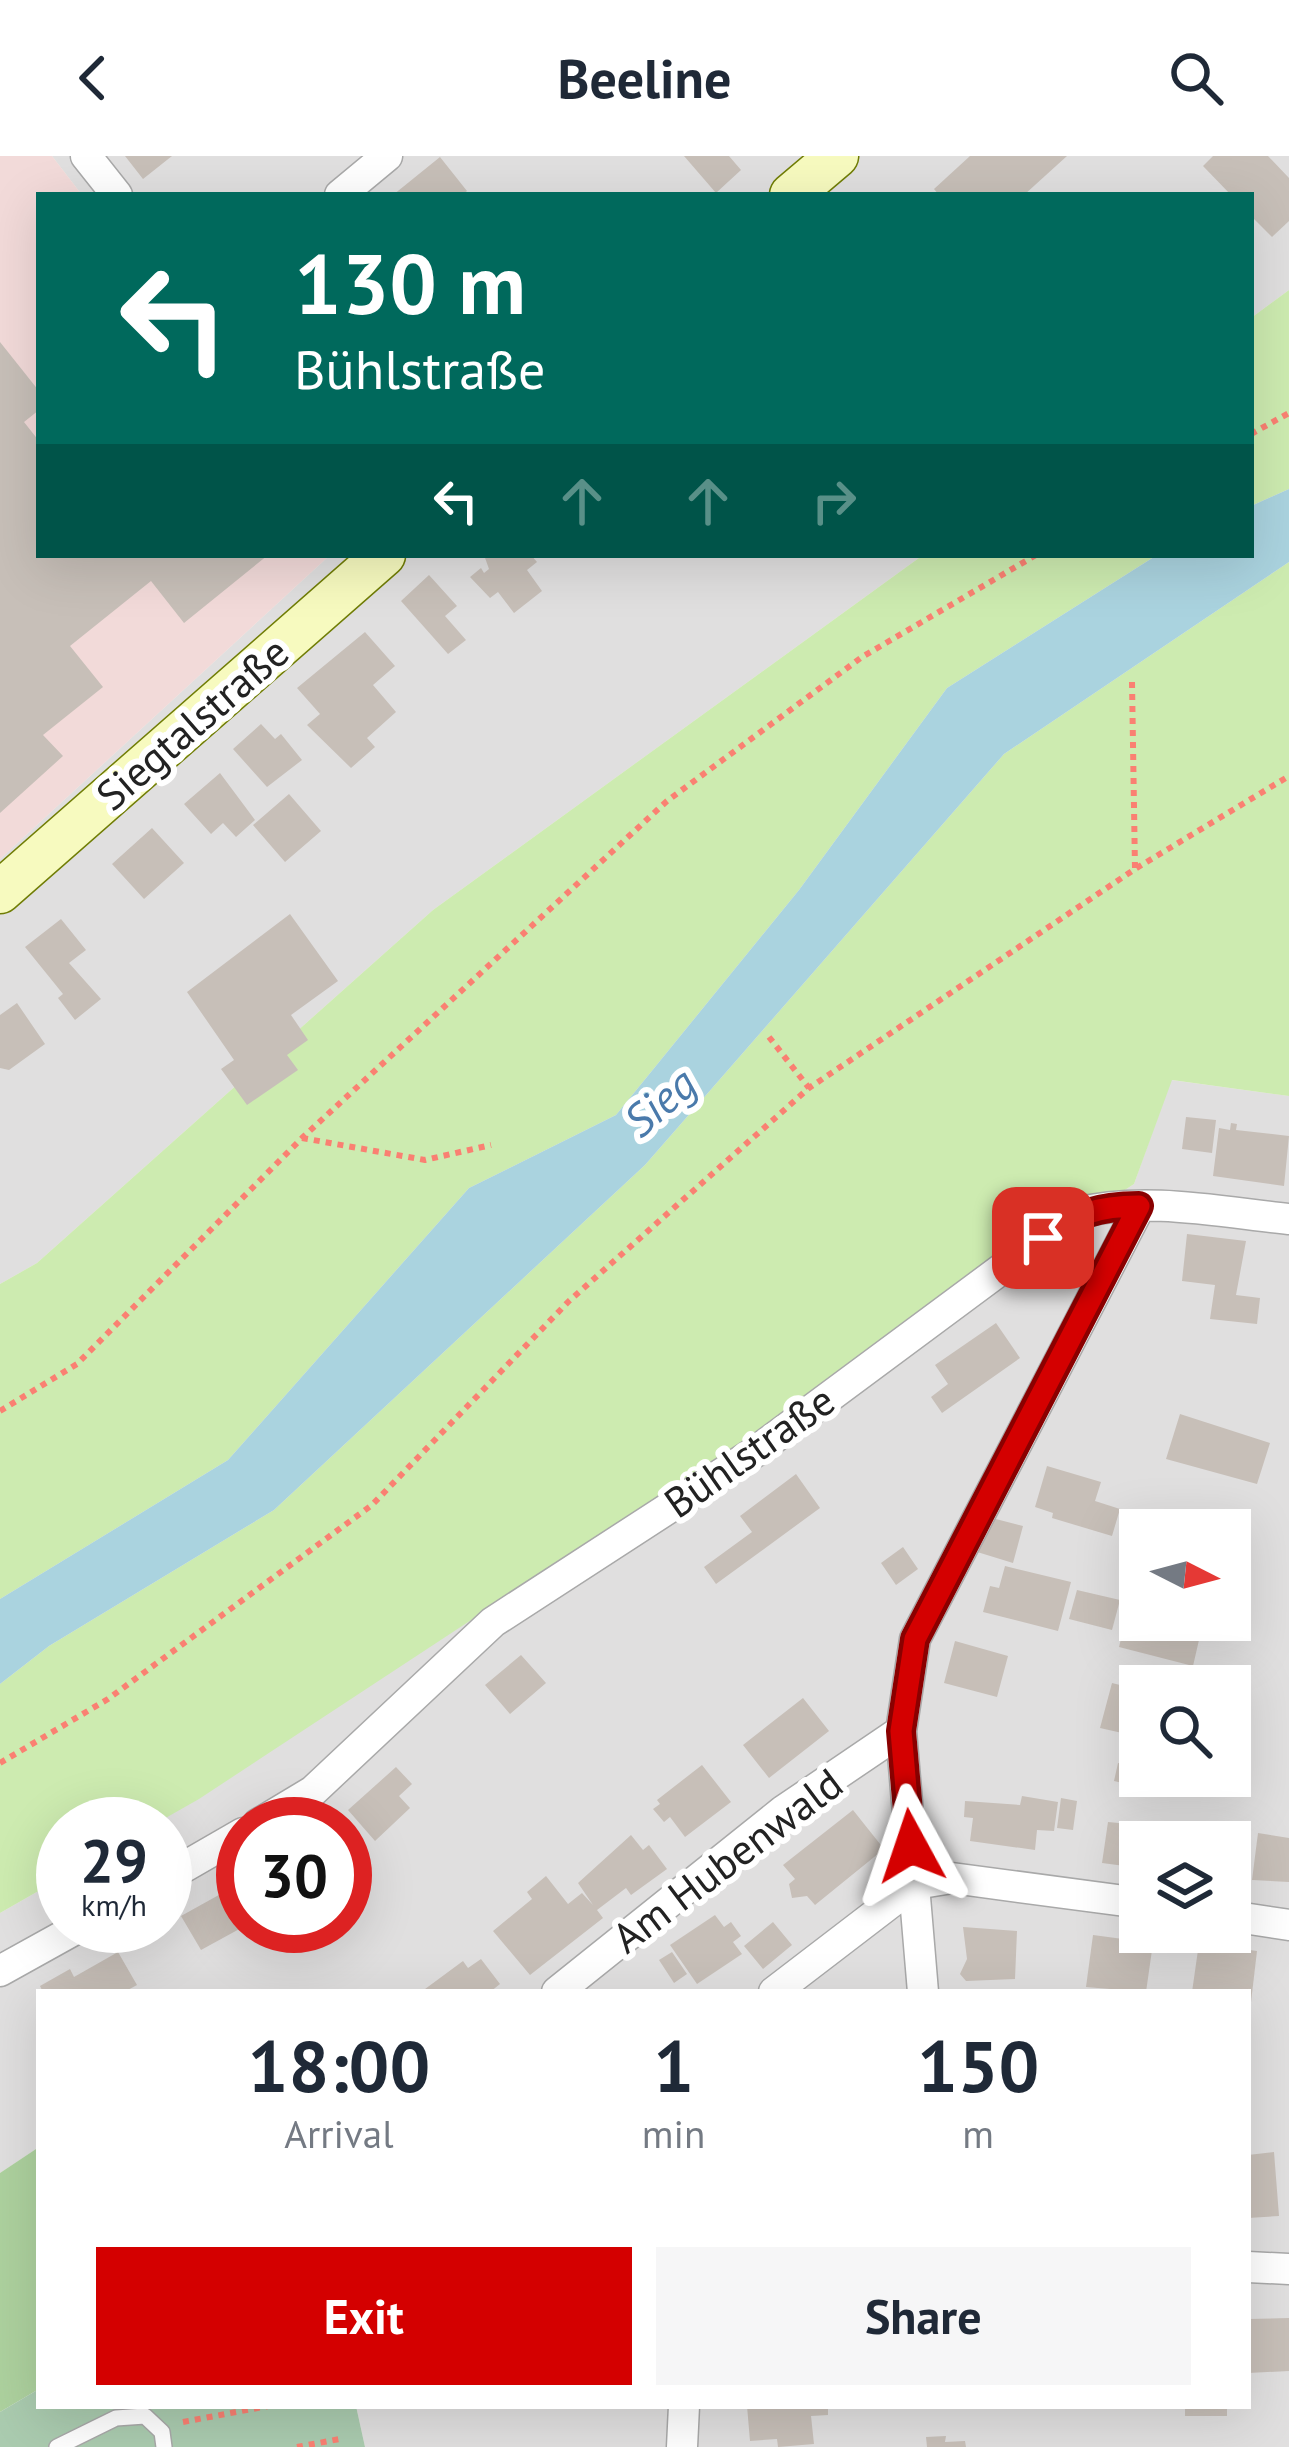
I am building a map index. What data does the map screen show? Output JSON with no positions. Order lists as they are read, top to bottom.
{
  "streets": {
    "main road": ["Siegtalstraße"],
    "street": ["Bühlstraße", "Am Hubenwald"]
  },
  "crossings": [
    ["Bühlstraße", "Am Hubenwald"]
  ],
  "water": ["Sieg"],
  "north": "right",
  "page": {
    "header": "Beeline",
    "turn": ["130 m", "Bühlstraße"],
    "speed": "29 km/h",
    "limit": "30",
    "eta": [
      "18:00",
      "Arrival",
      "1",
      "min",
      "150",
      "m"
    ],
    "buttons": ["Exit", "Share"]
  }
}
